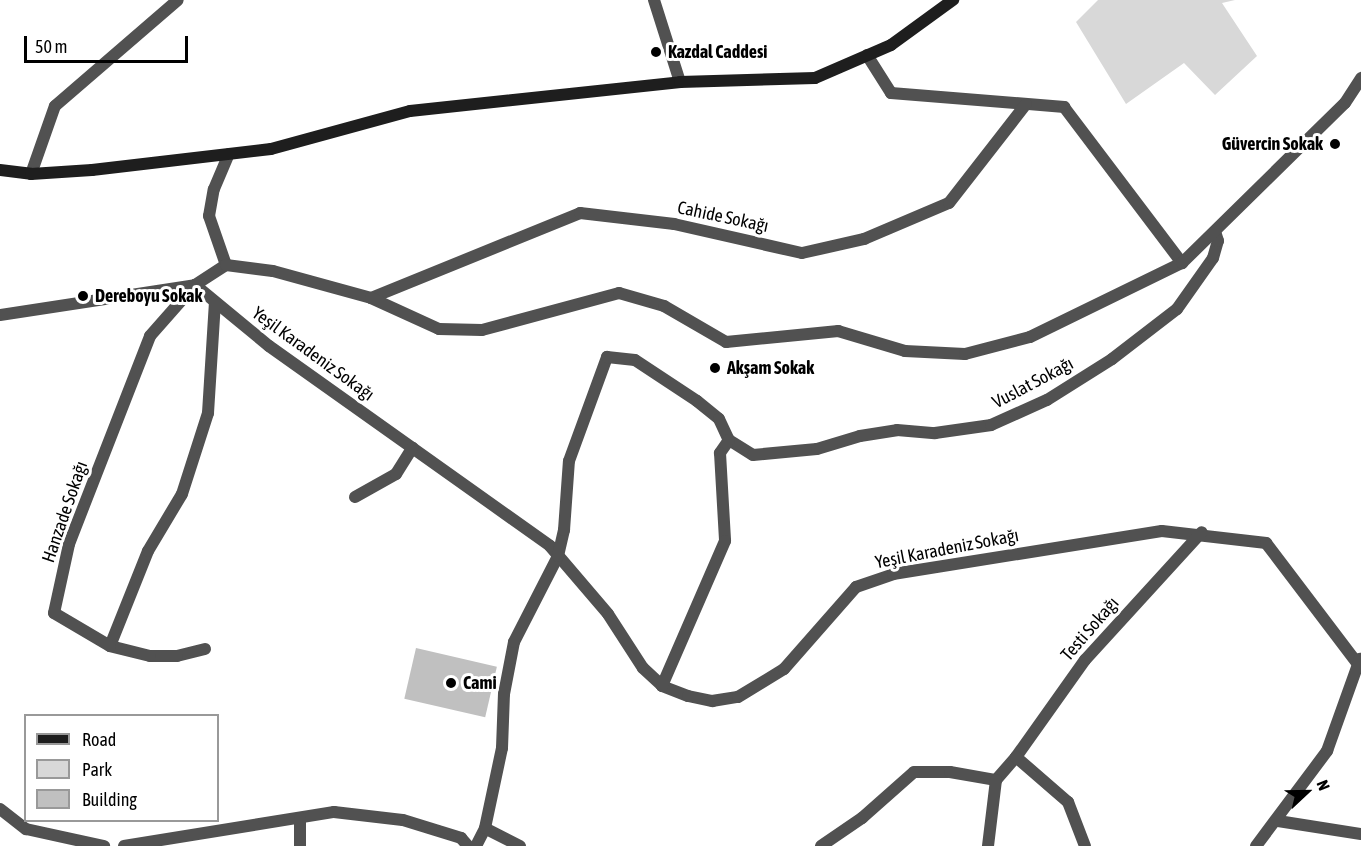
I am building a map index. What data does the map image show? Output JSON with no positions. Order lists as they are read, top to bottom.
{
  "streets": {
    "street": [
      "Cahide Sokağı",
      "Yeşil Karadeniz Sokağı",
      "Vuslat Sokağı",
      "Hanzade Sokağı",
      "Testi Sokağı"
    ]
  },
  "crossings": [
    ["Yeşil Karadeniz Sokağı", "Hanzade Sokağı"],
    ["Yeşil Karadeniz Sokağı", "Testi Sokağı"]
  ],
  "places": [
    "Kazdal Caddesi",
    "Güvercin Sokak",
    "Dereboyu Sokak",
    "Akşam Sokak",
    "Cami"
  ],
  "legend": ["Road", "Park", "Building"],
  "scale_bar": "50 m",
  "north": "right"
}
